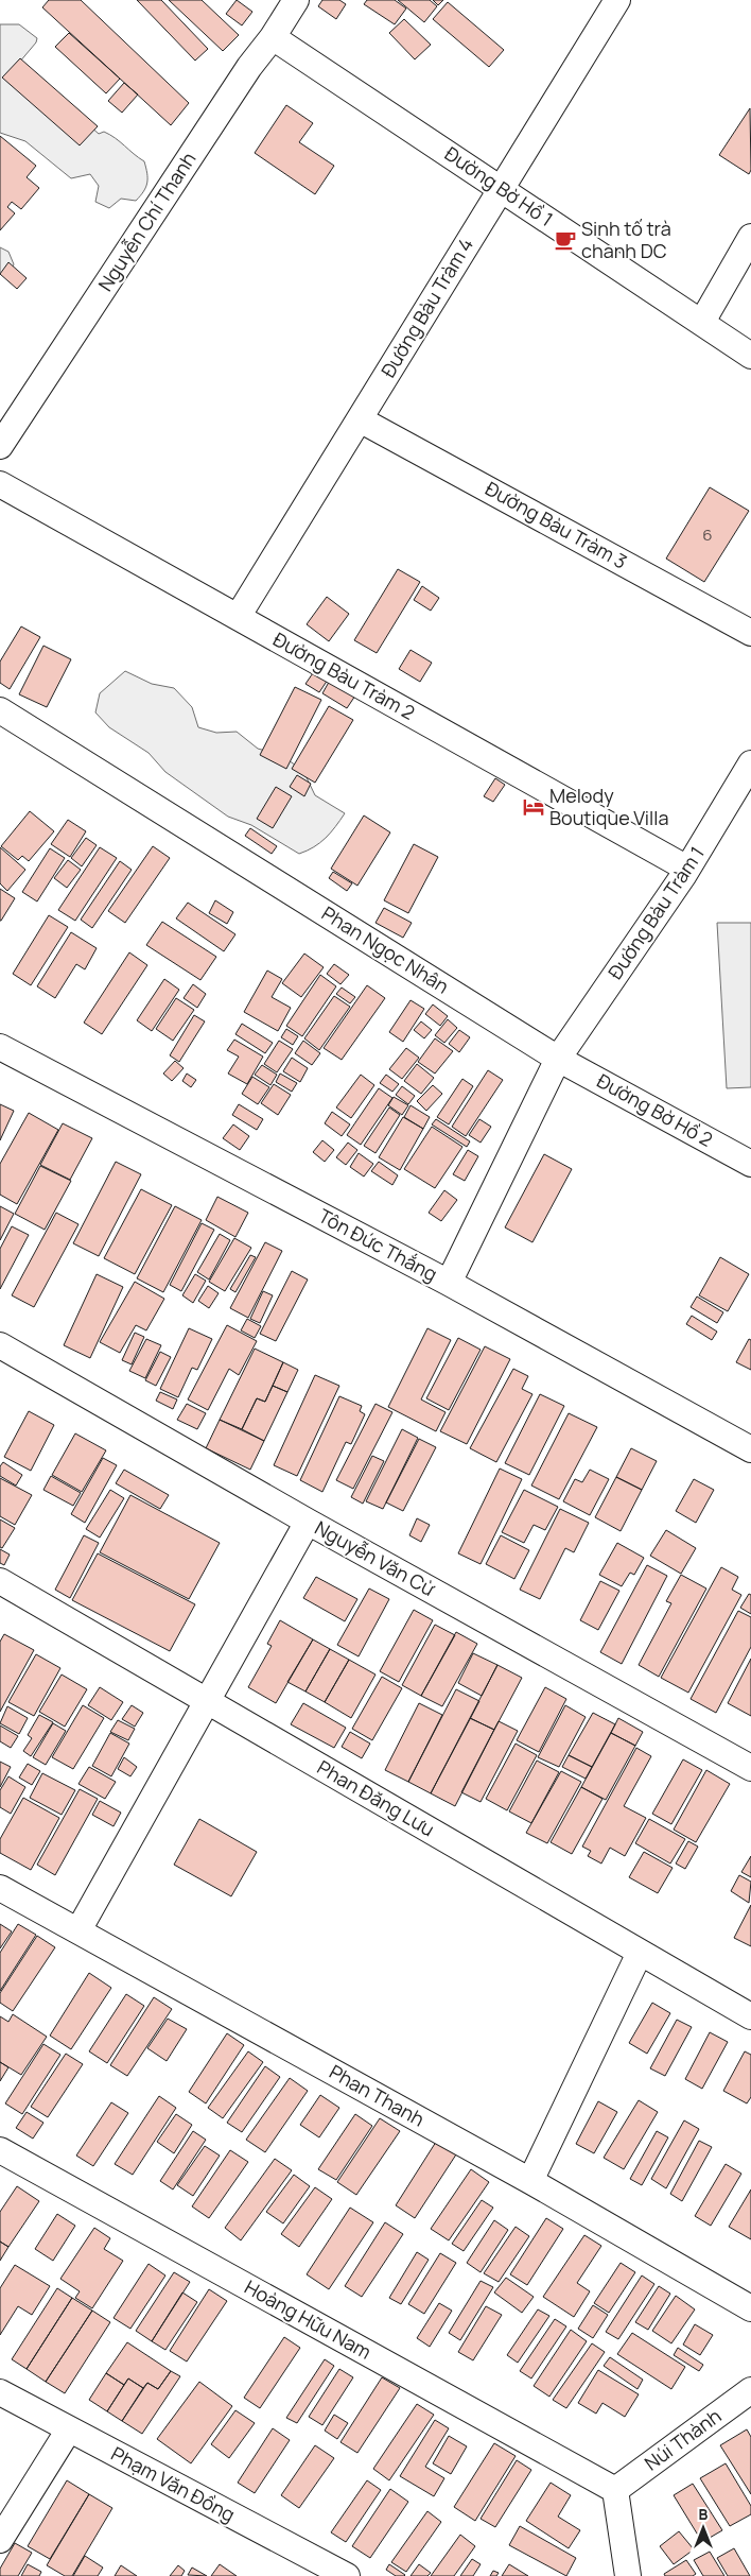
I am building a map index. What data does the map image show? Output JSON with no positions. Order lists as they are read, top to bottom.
{
  "streets": {
    "street": [
      "Đường Bờ Hồ 1",
      "Nguyễn Chí Thanh",
      "Đường Bàu Tràm 4",
      "Đường Bàu Tràm 3",
      "Đường Bàu Tràm 2",
      "Đường Bàu Tràm 1",
      "Phan Ngọc Nhân",
      "Đường Bờ Hồ 2",
      "Tôn Đức Thắng",
      "Nguyễn Văn Cừ",
      "Phan Đăng Lưu",
      "Phan Thanh",
      "Hoàng Hữu Nam",
      "Núi Thành",
      "Phạm Văn Đồng"
    ]
  },
  "crossings": [
    ["Đường Bờ Hồ 1", "Nguyễn Chí Thanh"],
    ["Đường Bờ Hồ 1", "Đường Bàu Tràm 4"],
    ["Đường Bàu Tràm 4", "Đường Bàu Tràm 3"],
    ["Đường Bàu Tràm 4", "Đường Bàu Tràm 2"],
    ["Đường Bàu Tràm 2", "Đường Bàu Tràm 1"],
    ["Đường Bàu Tràm 1", "Phan Ngọc Nhân"],
    ["Đường Bàu Tràm 1", "Đường Bờ Hồ 2"],
    ["Phan Ngọc Nhân", "Đường Bờ Hồ 2"],
    ["Hoàng Hữu Nam", "Núi Thành"]
  ],
  "places": {
    "cafe": ["Sinh tố trà chanh DC"],
    "hotel": ["Melody Boutique Villa"]
  },
  "house_numbers": ["6"],
  "north": "top"
}
